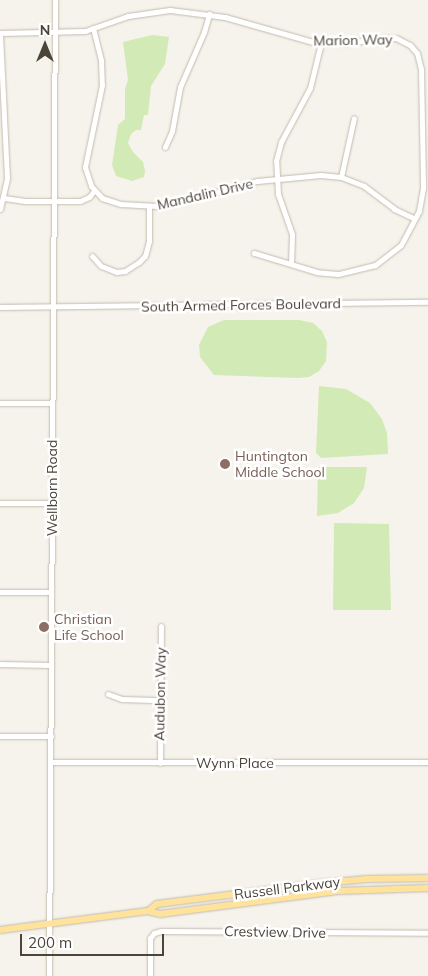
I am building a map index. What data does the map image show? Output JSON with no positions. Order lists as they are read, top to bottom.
{
  "streets": {
    "main road": ["Russell Parkway"],
    "street": [
      "Marion Way",
      "Mandalin Drive",
      "South Armed Forces Boulevard",
      "Wellborn Road",
      "Audubon Way",
      "Wynn Place",
      "Crestview Drive"
    ]
  },
  "crossings": [
    ["Marion Way", "Mandalin Drive"],
    ["Marion Way", "Wellborn Road"],
    ["South Armed Forces Boulevard", "Wellborn Road"],
    ["Wellborn Road", "Wynn Place"],
    ["Wellborn Road", "Russell Parkway"],
    ["Audubon Way", "Wynn Place"]
  ],
  "places": ["Huntington Middle School", "Christian Life School"],
  "scale_bar": "200 m",
  "north": "top"
}
